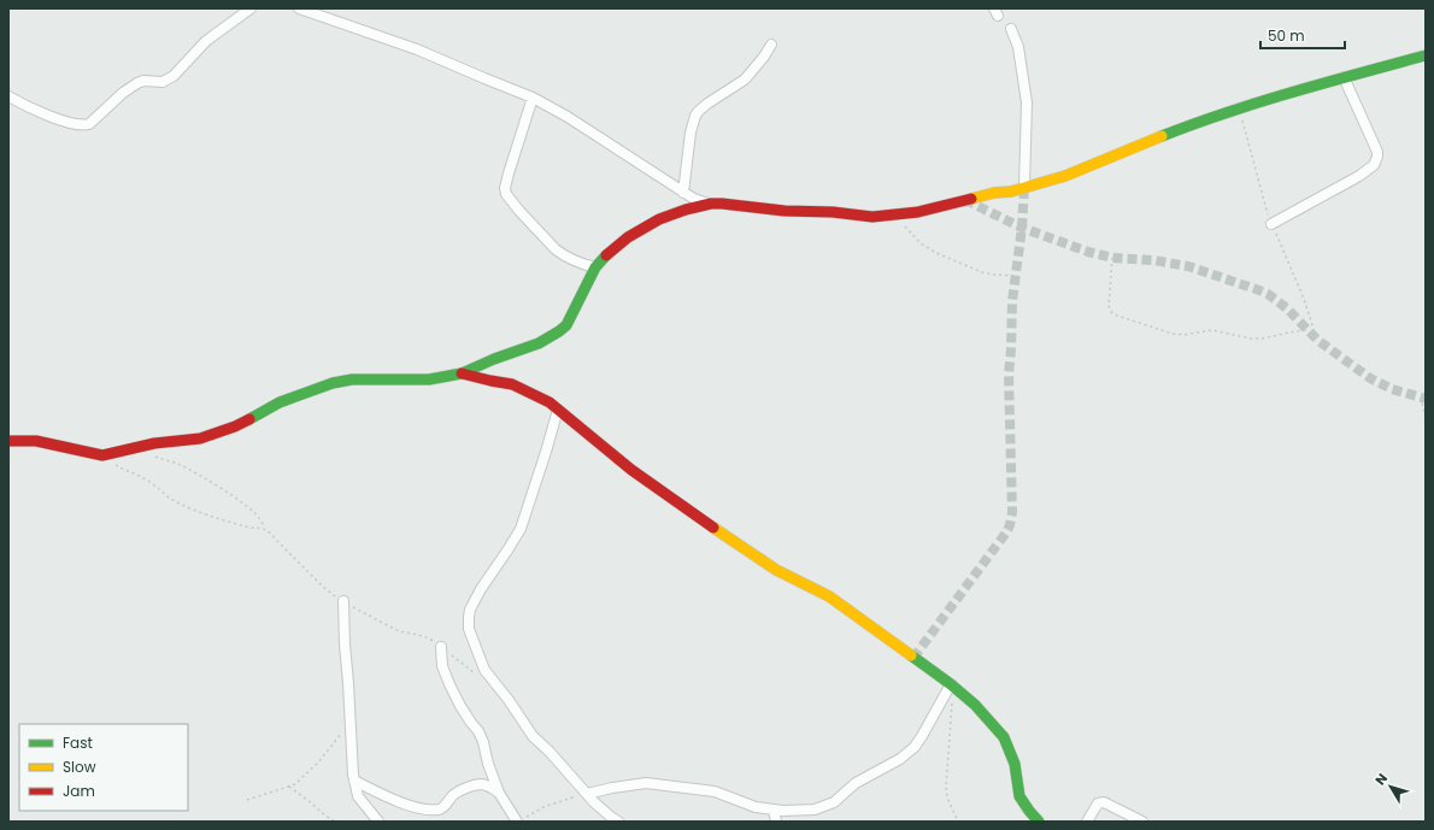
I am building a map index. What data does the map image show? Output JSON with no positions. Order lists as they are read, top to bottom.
{
  "legend": ["Fast", "Slow", "Jam"],
  "scale_bar": "50 m",
  "north": "top left"
}
